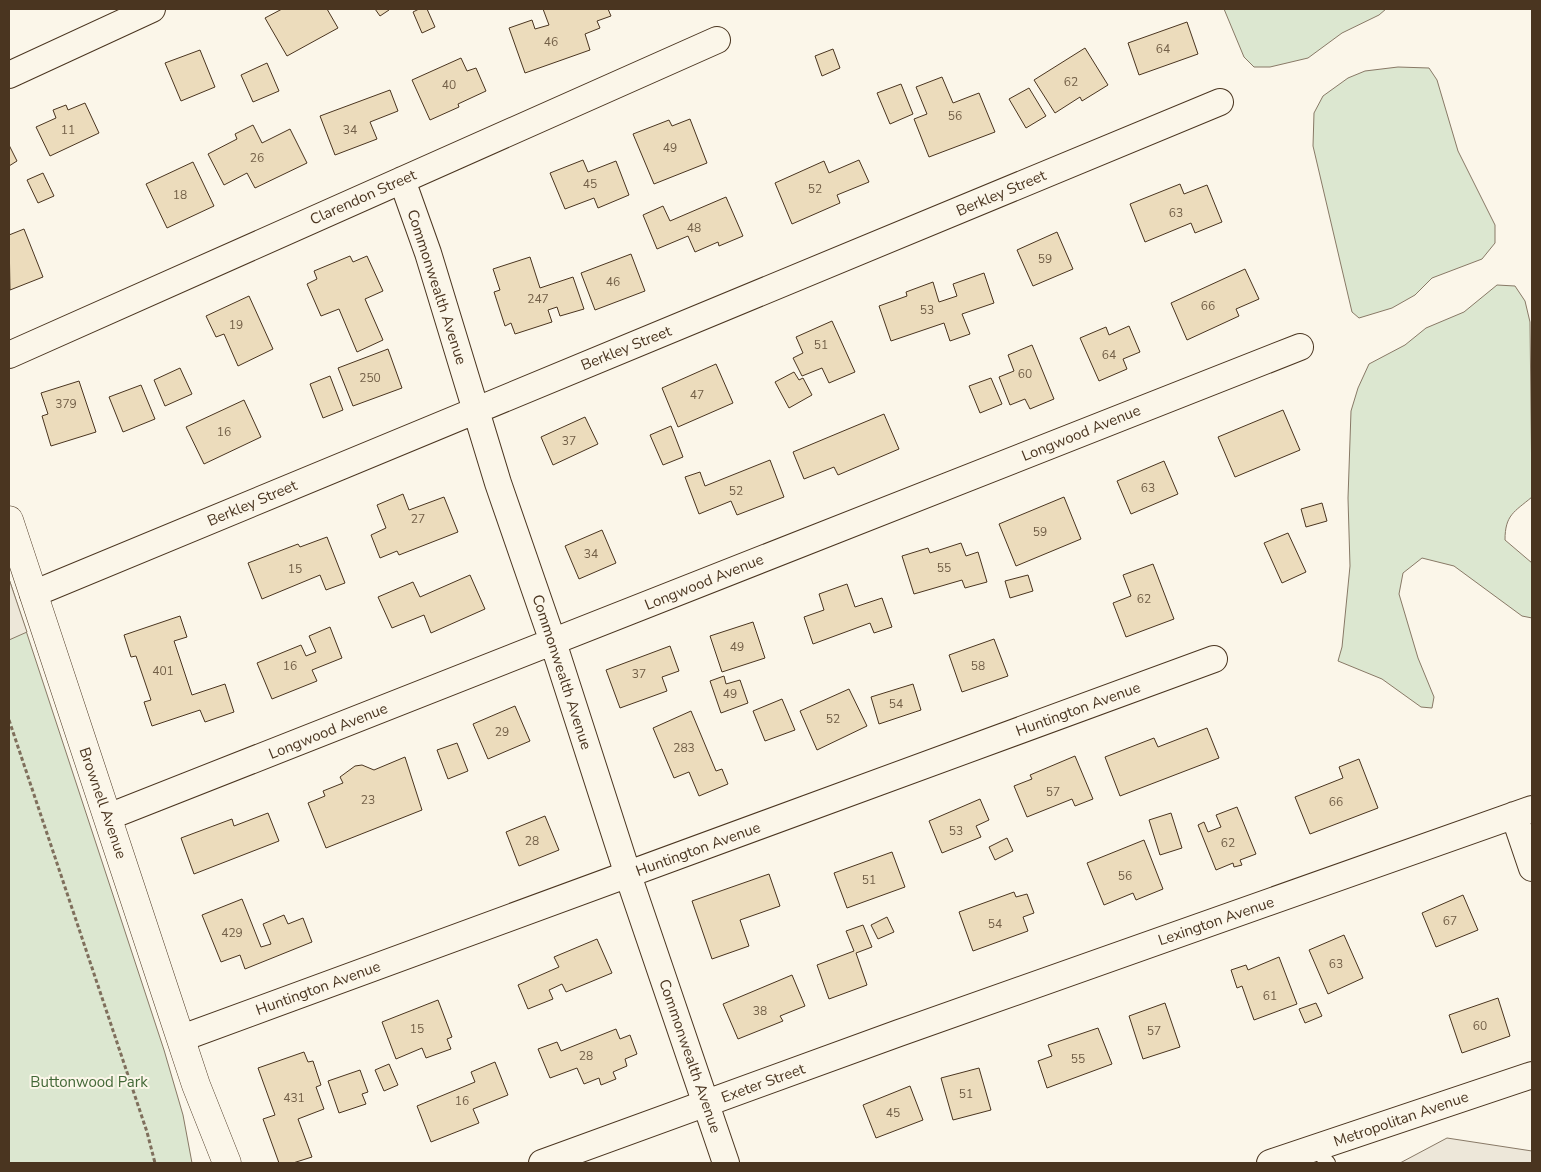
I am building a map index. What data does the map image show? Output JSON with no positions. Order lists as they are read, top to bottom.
{
  "streets": {
    "main road": ["Brownell Avenue"],
    "street": [
      "Berkley Street",
      "Clarendon Street",
      "Commonwealth Avenue",
      "Longwood Avenue",
      "Huntington Avenue",
      "Lexington Avenue",
      "Exeter Street",
      "Metropolitan Avenue"
    ]
  },
  "crossings": [
    ["Berkley Street", "Commonwealth Avenue"],
    ["Berkley Street", "Brownell Avenue"],
    ["Clarendon Street", "Commonwealth Avenue"],
    ["Commonwealth Avenue", "Longwood Avenue"],
    ["Commonwealth Avenue", "Huntington Avenue"],
    ["Commonwealth Avenue", "Exeter Street"],
    ["Longwood Avenue", "Brownell Avenue"],
    ["Huntington Avenue", "Brownell Avenue"],
    ["Lexington Avenue", "Exeter Street"]
  ],
  "parks": ["Buttonwood Park"],
  "house_numbers": [
    "46",
    "64",
    "62",
    "40",
    "56",
    "11",
    "34",
    "49",
    "26",
    "45",
    "52",
    "18",
    "63",
    "48",
    "59",
    "46",
    "247",
    "66",
    "53",
    "19",
    "51",
    "64",
    "60",
    "250",
    "47",
    "379",
    "16",
    "37",
    "63",
    "52",
    "27",
    "59",
    "34",
    "55",
    "15",
    "62",
    "49",
    "16",
    "58",
    "401",
    "37",
    "49",
    "54",
    "52",
    "29",
    "283",
    "57",
    "23",
    "66",
    "53",
    "28",
    "62",
    "56",
    "51",
    "67",
    "54",
    "429",
    "63",
    "61",
    "38",
    "60",
    "15",
    "57",
    "28",
    "55",
    "51",
    "431",
    "16",
    "45"
  ]
}
